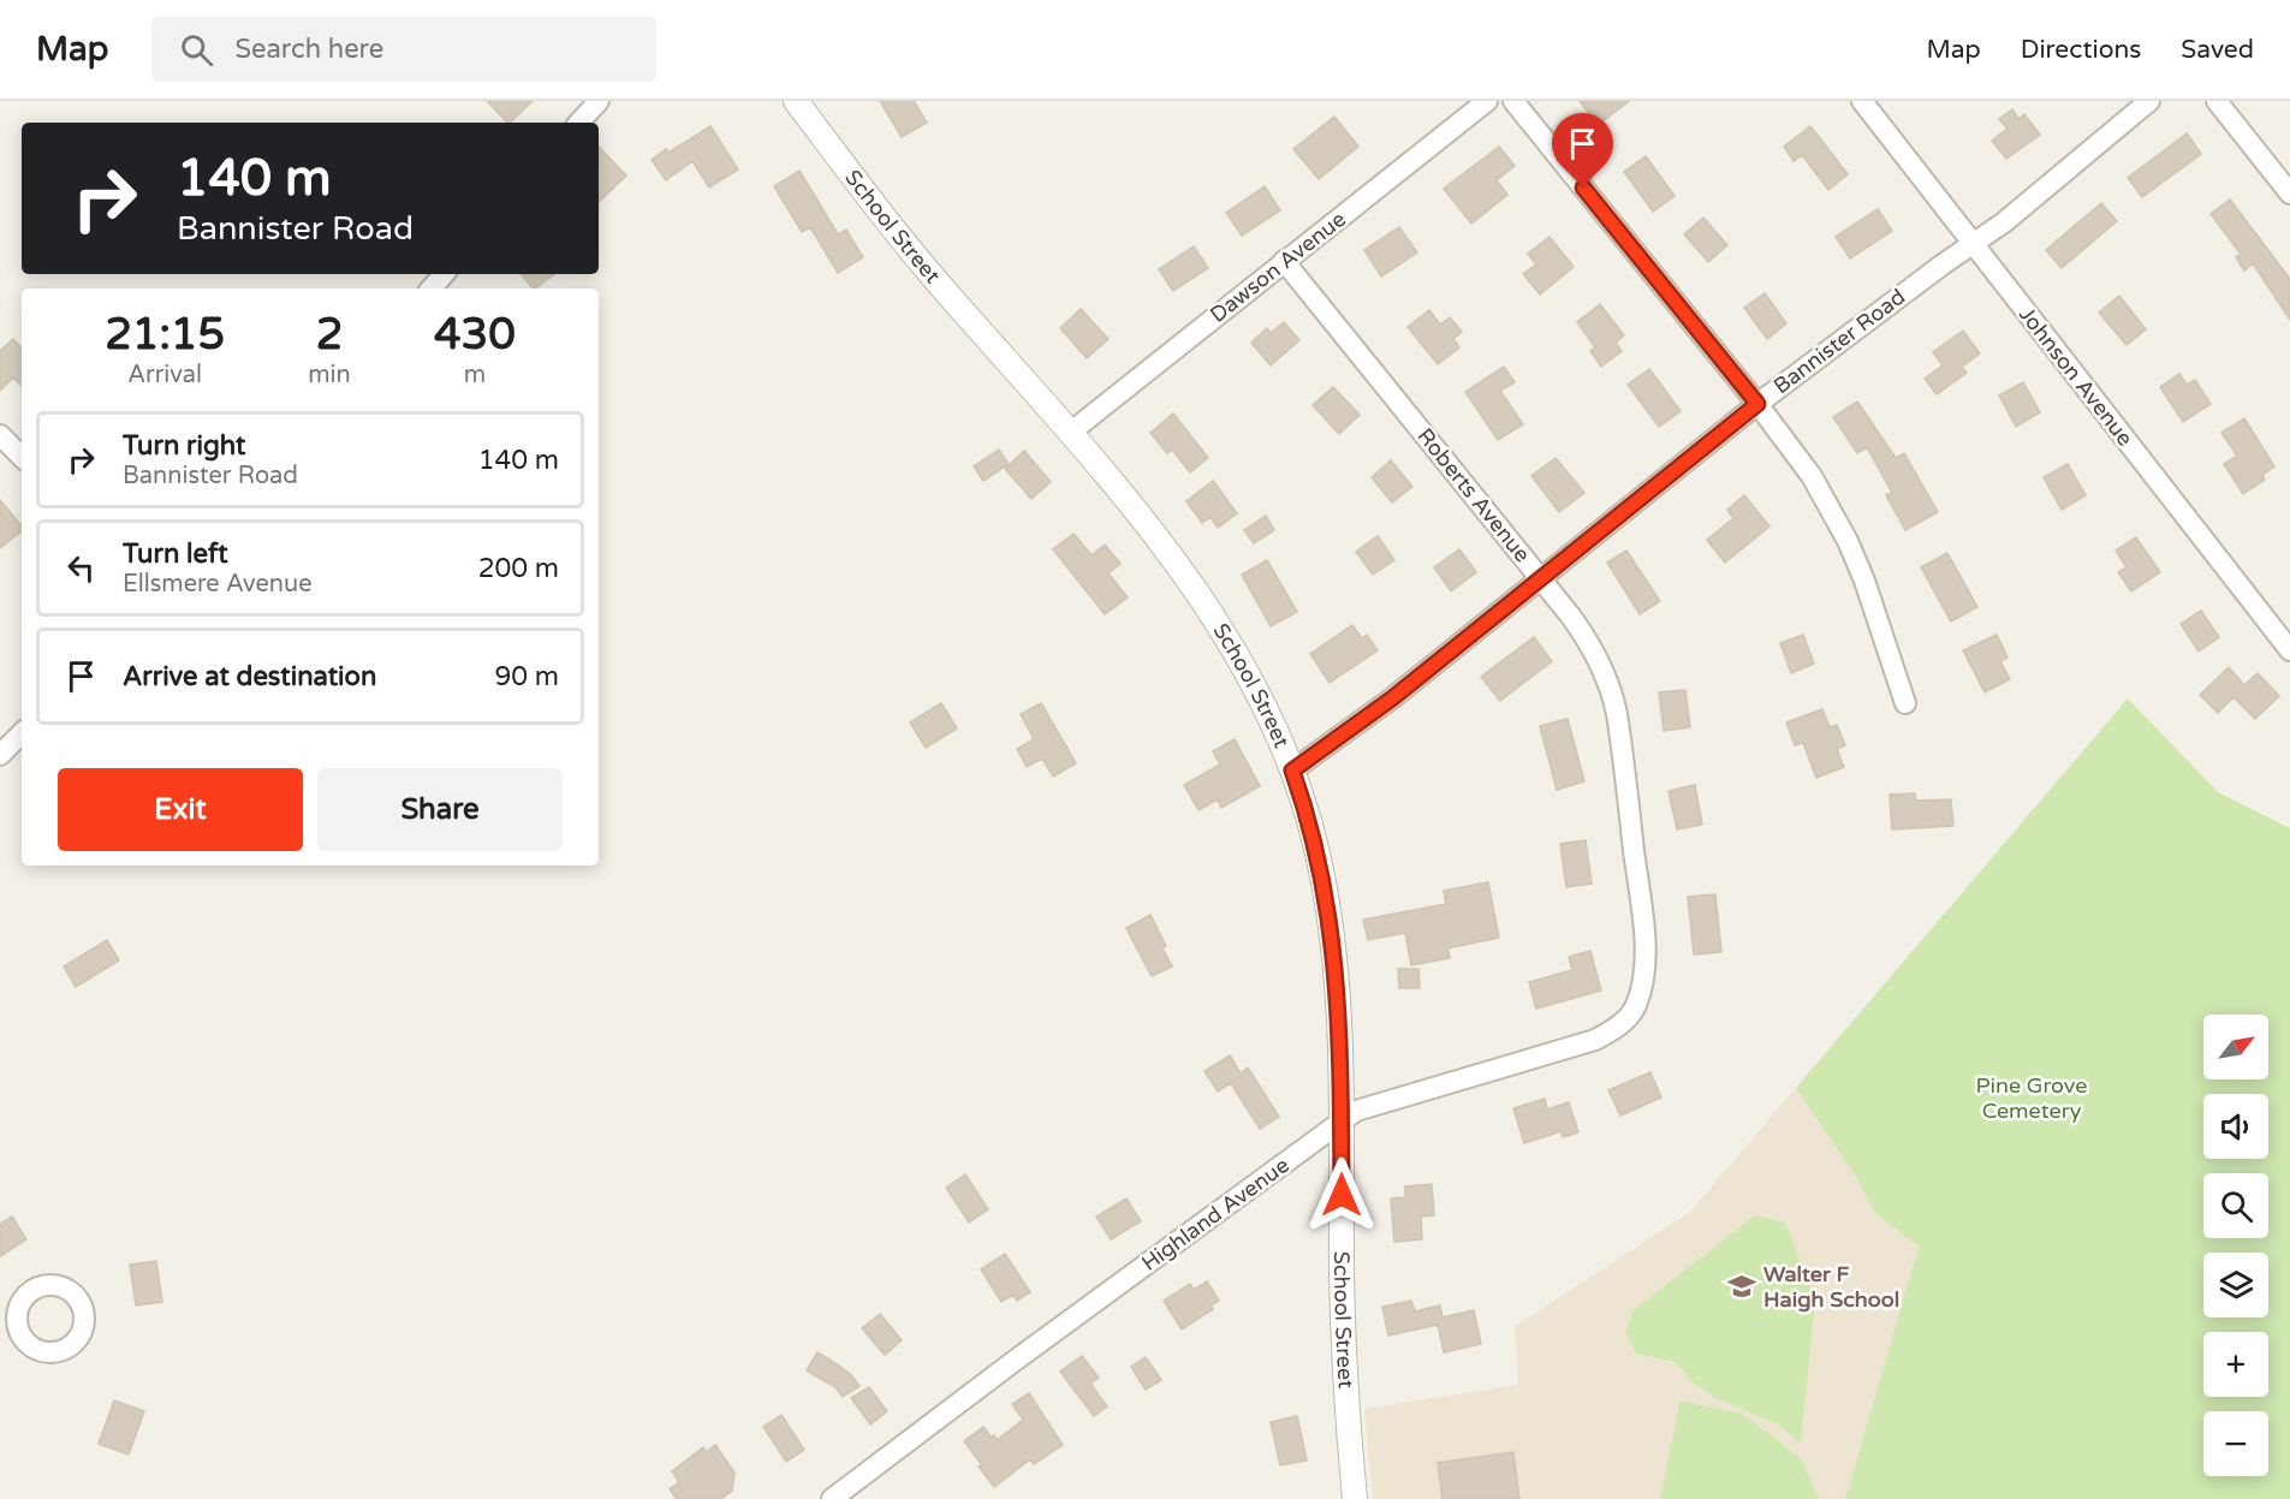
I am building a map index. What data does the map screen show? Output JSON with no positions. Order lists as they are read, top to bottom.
{
  "streets": {
    "street": [
      "School Street",
      "Dawson Avenue",
      "Bannister Road",
      "Johnson Avenue",
      "Roberts Avenue",
      "Highland Avenue"
    ]
  },
  "crossings": [
    ["School Street", "Dawson Avenue"],
    ["School Street", "Bannister Road"],
    ["School Street", "Highland Avenue"],
    ["Dawson Avenue", "Roberts Avenue"],
    ["Bannister Road", "Johnson Avenue"],
    ["Bannister Road", "Roberts Avenue"],
    ["Roberts Avenue", "Highland Avenue"]
  ],
  "parks": ["Pine Grove Cemetery"],
  "places": {
    "school or university": ["Walter F Haigh School"]
  },
  "north": "top right",
  "page": {
    "header": "Map",
    "search": "Search here",
    "nav": ["Map", "Directions", "Saved"],
    "turn": ["140 m", "Bannister Road"],
    "eta": [
      "21:15",
      "Arrival",
      "2",
      "min",
      "430",
      "m"
    ],
    "list": [
      {
        "name": "Turn right",
        "note": "Bannister Road",
        "value": "140 m"
      },
      {
        "name": "Turn left",
        "note": "Ellsmere Avenue",
        "value": "200 m"
      },
      {
        "name": "Arrive at destination",
        "value": "90 m"
      }
    ],
    "buttons": ["Exit", "Share"],
    "map_buttons": ["+", "−"]
  }
}
